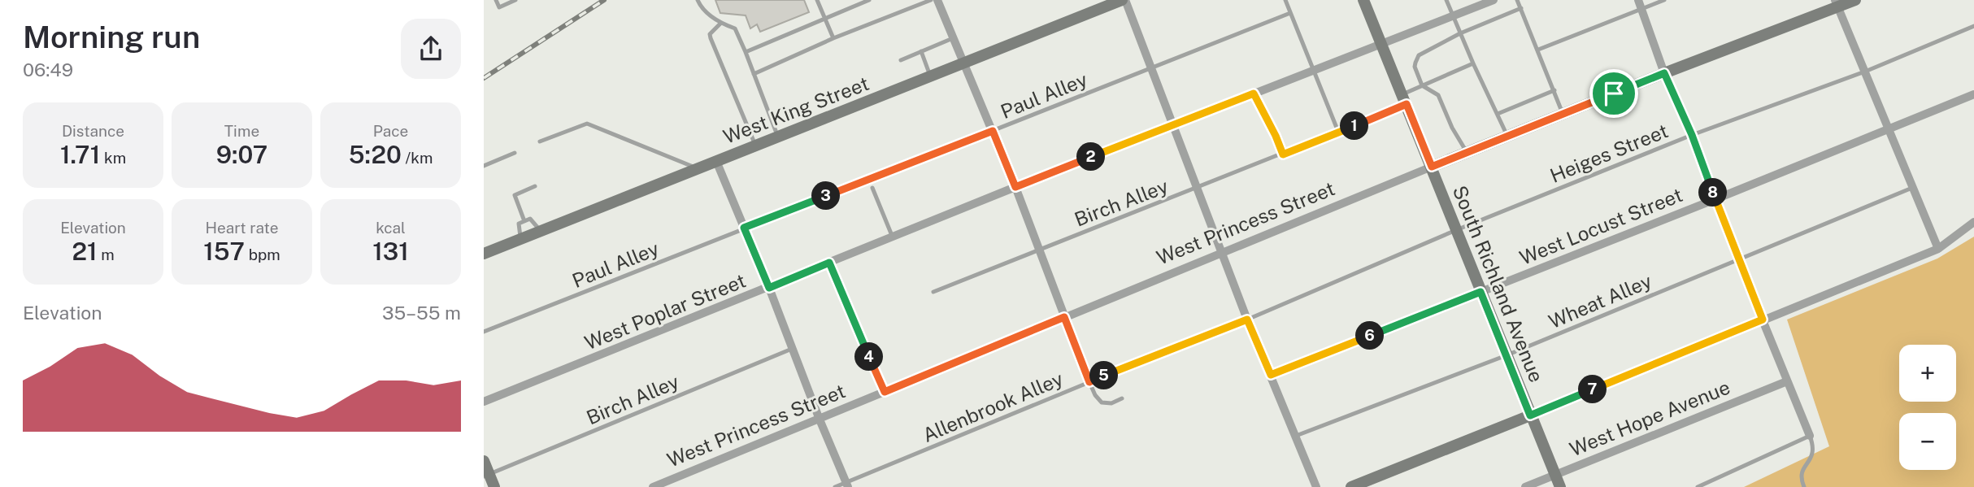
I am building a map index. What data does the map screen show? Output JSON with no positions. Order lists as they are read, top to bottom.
{
  "streets": {
    "street": [
      "West King Street",
      "West Princess Street",
      "West Locust Street",
      "South Richland Avenue",
      "West Poplar Street",
      "West Hope Avenue"
    ],
    "lane": [
      "Paul Alley",
      "Heiges Street",
      "Birch Alley",
      "Wheat Alley",
      "Allenbrook Alley"
    ]
  },
  "crossings": [
    ["Heiges Street", "South Richland Avenue"],
    ["Heiges Street", "Allenbrook Alley"],
    ["Birch Alley", "South Richland Avenue"],
    ["West Princess Street", "South Richland Avenue"],
    ["West Locust Street", "South Richland Avenue"],
    ["South Richland Avenue", "Wheat Alley"],
    ["South Richland Avenue", "West Poplar Street"],
    ["South Richland Avenue", "West Hope Avenue"]
  ],
  "page": {
    "heading": ["Morning run", "06:49"],
    "stats": [
      ["Distance", "1.71 km"],
      ["Time", "9:07"],
      ["Pace", "5:20 /km"],
      ["Elevation", "21 m"],
      ["Heart rate", "157 bpm"],
      ["kcal", "131"]
    ],
    "pins": [
      "1",
      "2",
      "8",
      "3",
      "6",
      "4",
      "5",
      "7"
    ],
    "chart": ["Elevation", "35–55 m"],
    "map_buttons": ["+", "−"]
  }
}
